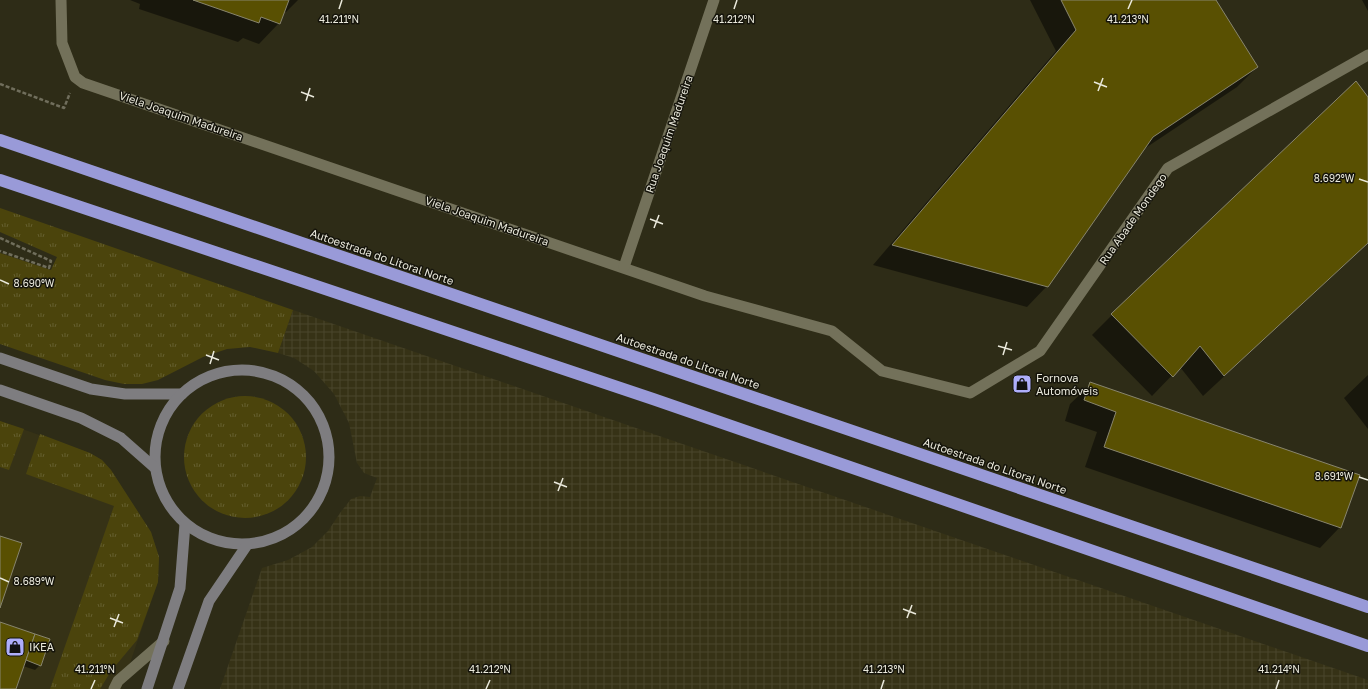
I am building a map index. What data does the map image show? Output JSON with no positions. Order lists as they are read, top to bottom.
{
  "streets": {
    "highway": ["Autoestrada do Litoral Norte"],
    "street": ["Viela Joaquim Madureira", "Rua Joaquim Madureira", "Rua Abade Mondego"]
  },
  "crossings": [
    ["Viela Joaquim Madureira", "Rua Joaquim Madureira"],
    ["Viela Joaquim Madureira", "Rua Abade Mondego"]
  ],
  "places": {
    "shop": ["Fornova Automóveis", "IKEA"]
  },
  "coordinates": [
    "41.211°N",
    "41.212°N",
    "41.213°N",
    "8.692°W",
    "8.690°W",
    "8.691°W",
    "8.689°W",
    "41.214°N"
  ]
}
